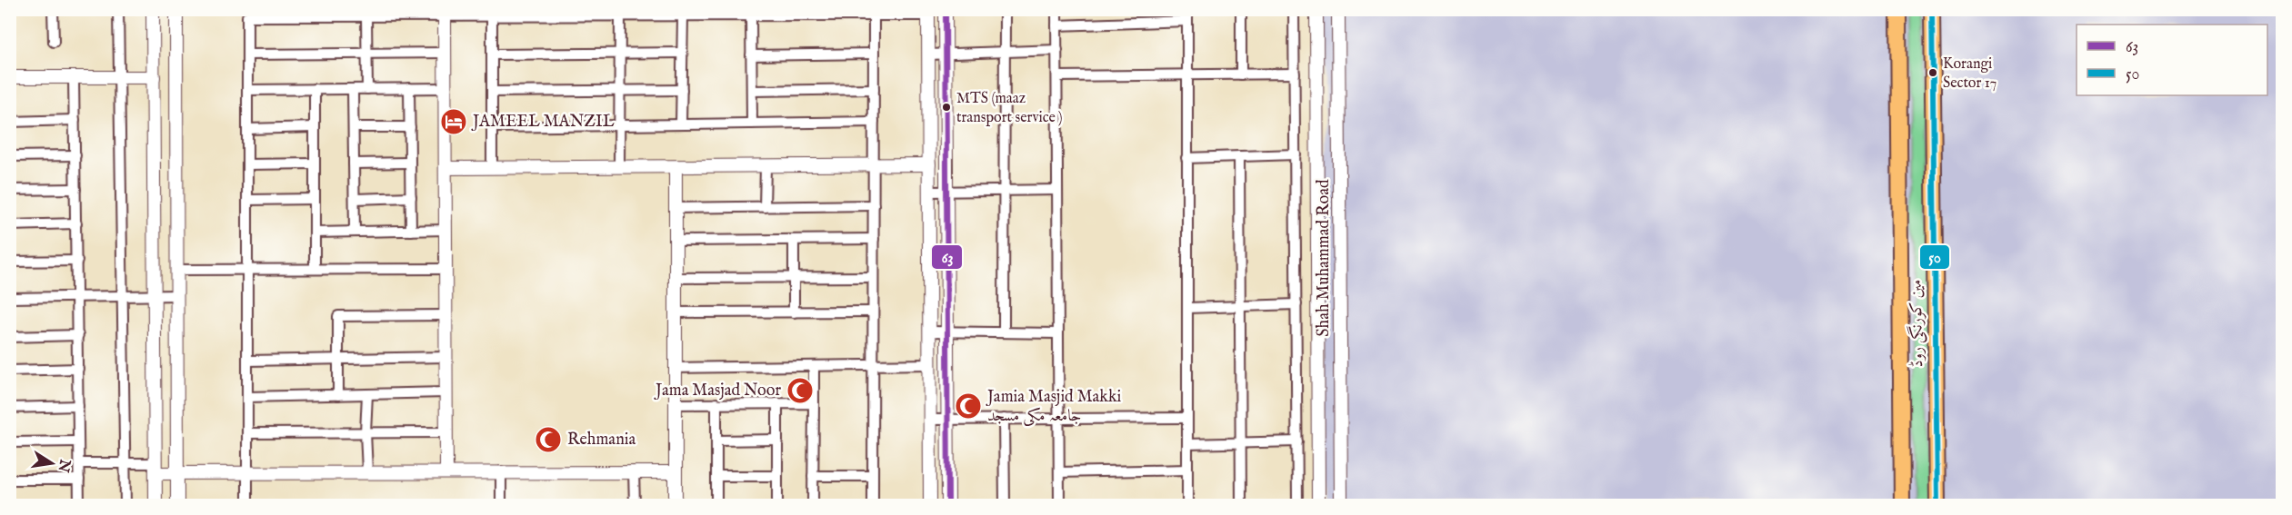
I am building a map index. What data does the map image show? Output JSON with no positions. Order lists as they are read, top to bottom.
{
  "streets": {
    "main road": ["مین کورنگی روڈ"],
    "street": ["Shah Muhammad Road"]
  },
  "places": {
    "other": ["Korangi Sector 17", "MTS (maaz transport service )"],
    "hotel": ["JAMEEL MANZIL"],
    "mosque": ["Jama Masjad Noor", "Jamia Masjid Makki جامعہ مکی مسجد", "Rehmania"]
  },
  "lines": ["transit line 63", "transit line 50"],
  "legend": ["63", "50"],
  "north": "right"
}
